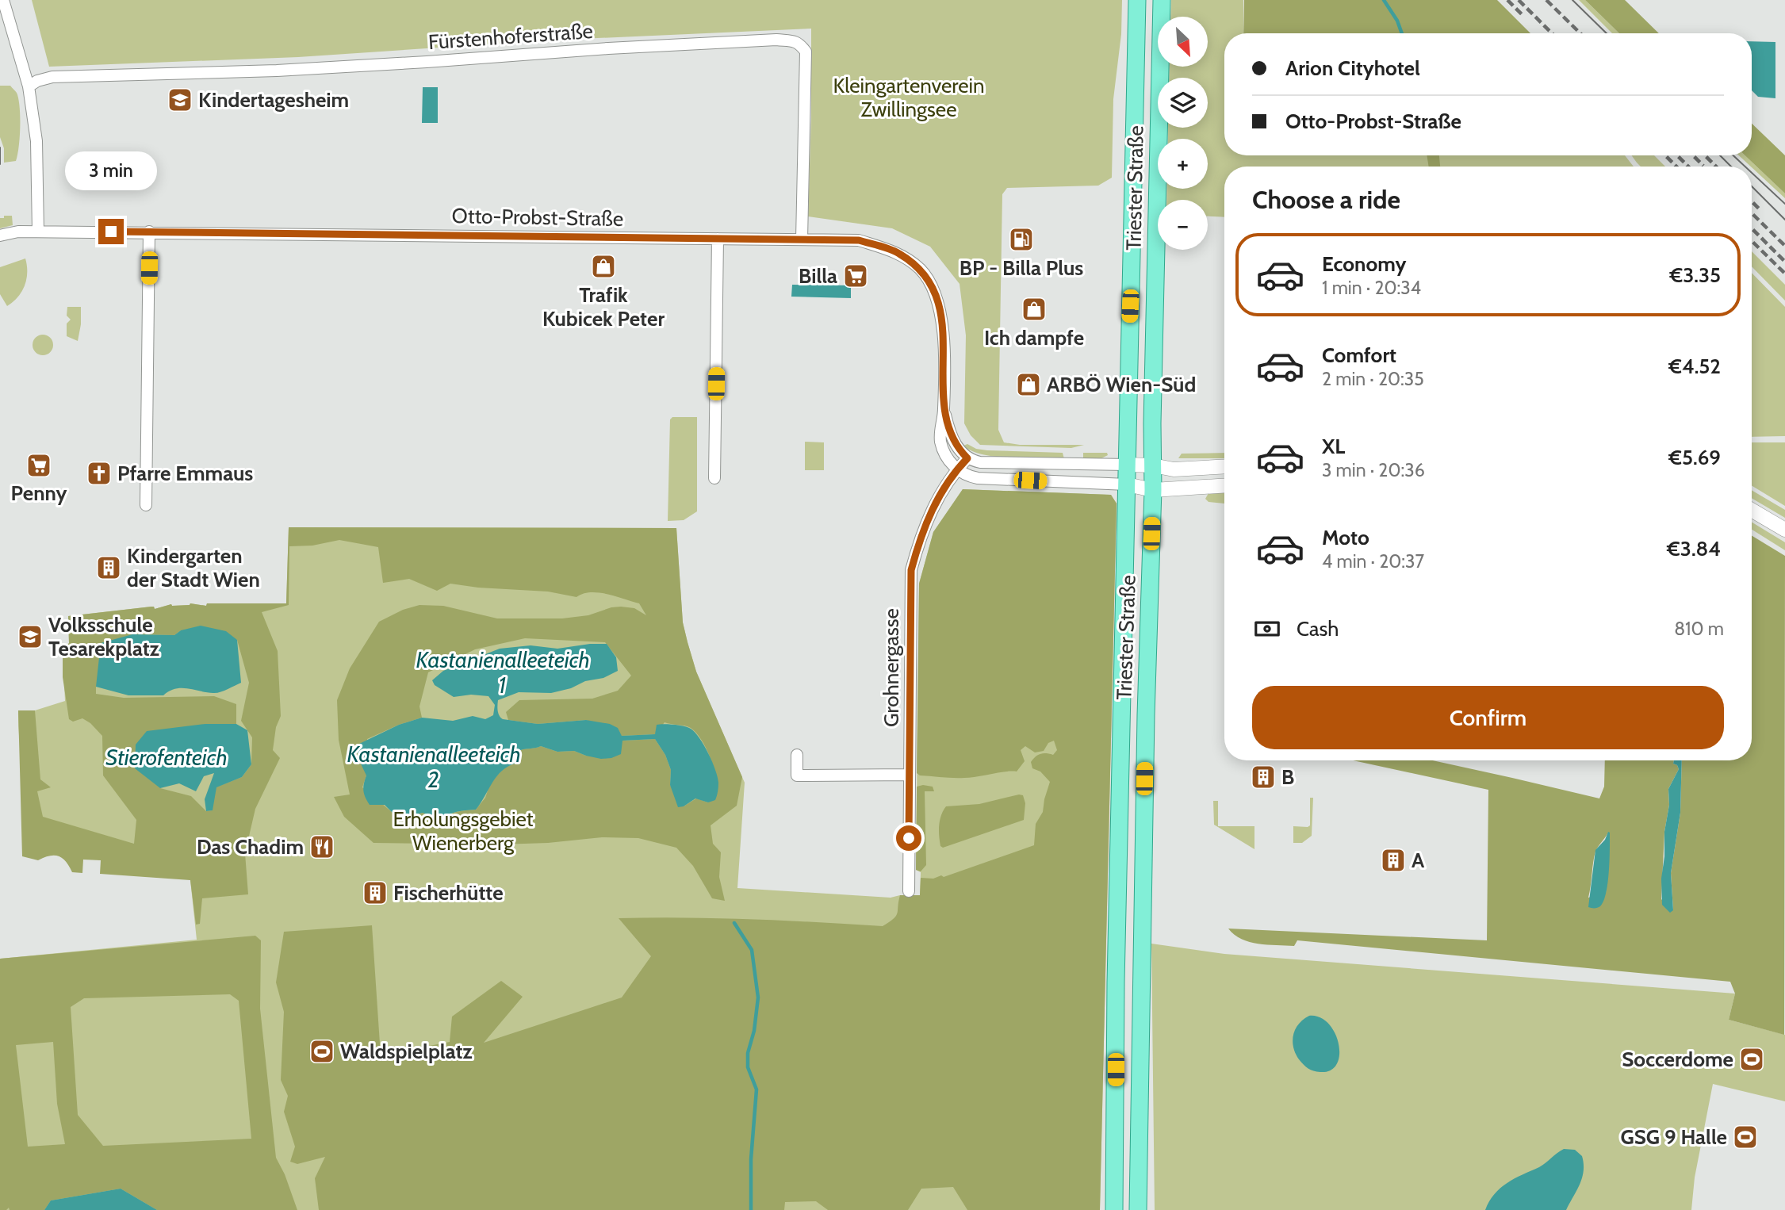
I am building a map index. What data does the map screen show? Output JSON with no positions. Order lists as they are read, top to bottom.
{
  "streets": {
    "main road": ["Triester Straße"],
    "street": ["Fürstenhoferstraße", "Otto-Probst-Straße", "Grohnergasse"]
  },
  "crossings": [
    ["Fürstenhoferstraße", "Otto-Probst-Straße"],
    ["Otto-Probst-Straße", "Grohnergasse"]
  ],
  "water": ["Kastanienalleeteich 1", "Kastanienalleeteich 2", "Stierofenteich"],
  "parks": ["Kleingartenverein Zwillingsee", "Erholungsgebiet Wienerberg"],
  "places": {
    "school or university": ["Kindertagesheim", "Volksschule Tesarekplatz"],
    "fuel station": ["BP - Billa Plus"],
    "shop": ["Trafik Kubicek Peter", "Ich dampfe", "ARBÖ Wien-Süd"],
    "supermarket": ["Billa", "Penny"],
    "church": ["Pfarre Emmaus"],
    "building": [
      "Kindergarten der Stadt Wien",
      "B",
      "A",
      "Fischerhütte"
    ],
    "restaurant": ["Das Chadim"],
    "sports": ["Waldspielplatz", "Soccerdome", "GSG 9 Halle"]
  },
  "north": "bottom right",
  "page": {
    "map_buttons": ["+", "−"],
    "banner": ["Arion Cityhotel", "Otto-Probst-Straße"],
    "bubble": "3 min",
    "heading": "Choose a ride",
    "list": [
      {
        "name": "Economy",
        "note": "1 min · 20:34",
        "value": "€3.35"
      },
      {
        "name": "Comfort",
        "note": "2 min · 20:35",
        "value": "€4.52"
      },
      {
        "name": "XL",
        "note": "3 min · 20:36",
        "value": "€5.69"
      },
      {
        "name": "Moto",
        "note": "4 min · 20:37",
        "value": "€3.84"
      }
    ],
    "pay": ["Cash", "810 m"],
    "buttons": "Confirm"
  }
}
